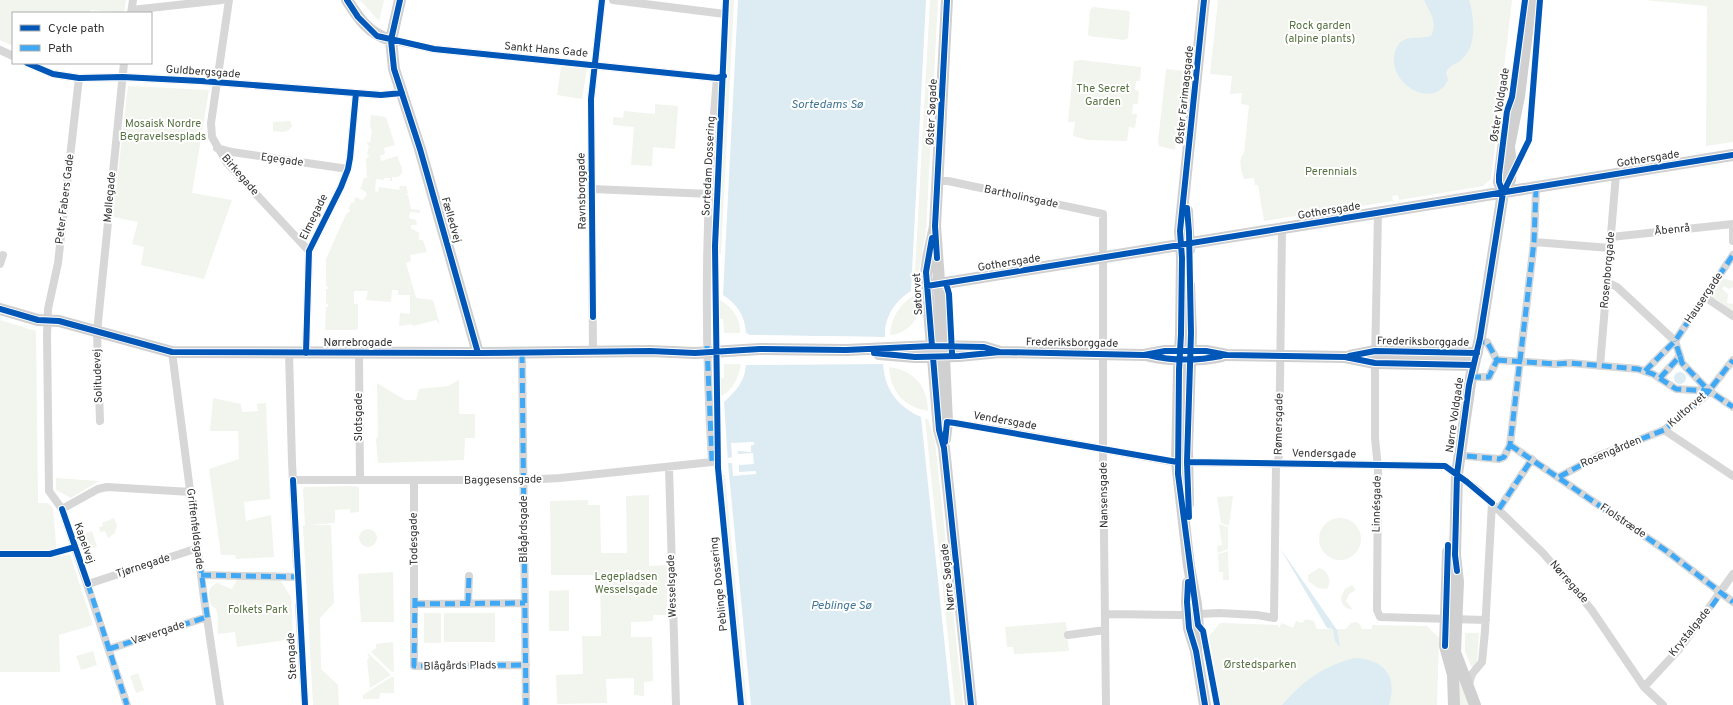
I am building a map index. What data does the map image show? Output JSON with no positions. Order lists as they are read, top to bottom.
{
  "streets": {
    "street": [
      "Sankt Hans Gade",
      "Guldbergsgade",
      "Øster Farimagsgade",
      "Øster Voldgade",
      "Øster Søgade",
      "Gothersgade",
      "Egegade",
      "Sortedam Dossering",
      "Birkegade",
      "Ravnsborggade",
      "Møllegade",
      "Bartholinsgade",
      "Peter Fabers Gade",
      "Elmegade",
      "Fælledvej",
      "Åbenrå",
      "Rosenborggade",
      "Søtorvet",
      "Hausergade",
      "Frederiksborggade",
      "Nørrebrogade",
      "Solitudevej",
      "Kultorvet",
      "Nørre Voldgade",
      "Slotsgade",
      "Vendersgade",
      "Rømersgade",
      "Rosengården",
      "Baggesensgade",
      "Nansensgade",
      "Linnésgade",
      "Fiolstræde",
      "Griffenfeldsgade",
      "Blågårdsgade",
      "Todesgade",
      "Kapelvej",
      "Tjørnegade",
      "Nørre Søgade",
      "Nørregade",
      "Wesselsgade",
      "Krystalgade",
      "Vævergade",
      "Stengade",
      "Blågårds Plads"
    ],
    "cycle path": ["Peblinge Dossering"]
  },
  "crossings": [
    ["Sankt Hans Gade", "Sortedam Dossering"],
    ["Sankt Hans Gade", "Ravnsborggade"],
    ["Sankt Hans Gade", "Fælledvej"],
    ["Guldbergsgade", "Birkegade"],
    ["Guldbergsgade", "Møllegade"],
    ["Guldbergsgade", "Peter Fabers Gade"],
    ["Guldbergsgade", "Elmegade"],
    ["Guldbergsgade", "Fælledvej"],
    ["Øster Farimagsgade", "Gothersgade"],
    ["Øster Farimagsgade", "Frederiksborggade"],
    ["Øster Farimagsgade", "Vendersgade"],
    ["Øster Farimagsgade", "Rømersgade"],
    ["Øster Voldgade", "Gothersgade"],
    ["Øster Voldgade", "Nørre Voldgade"],
    ["Øster Søgade", "Bartholinsgade"],
    ["Øster Søgade", "Søtorvet"],
    ["Gothersgade", "Rosenborggade"],
    ["Gothersgade", "Søtorvet"],
    ["Gothersgade", "Nørre Voldgade"],
    ["Gothersgade", "Rømersgade"],
    ["Gothersgade", "Nansensgade"],
    ["Gothersgade", "Linnésgade"],
    ["Egegade", "Birkegade"],
    ["Egegade", "Elmegade"],
    ["Sortedam Dossering", "Nørrebrogade"],
    ["Sortedam Dossering", "Baggesensgade"],
    ["Birkegade", "Elmegade"],
    ["Ravnsborggade", "Nørrebrogade"],
    ["Møllegade", "Nørrebrogade"],
    ["Møllegade", "Solitudevej"],
    ["Bartholinsgade", "Nansensgade"],
    ["Peter Fabers Gade", "Nørrebrogade"],
    ["Peter Fabers Gade", "Kapelvej"],
    ["Elmegade", "Nørrebrogade"],
    ["Fælledvej", "Nørrebrogade"],
    ["Åbenrå", "Rosenborggade"],
    ["Søtorvet", "Frederiksborggade"],
    ["Søtorvet", "Vendersgade"],
    ["Søtorvet", "Nørre Søgade"],
    ["Hausergade", "Kultorvet"],
    ["Frederiksborggade", "Nørrebrogade"],
    ["Frederiksborggade", "Nørre Voldgade"],
    ["Frederiksborggade", "Rømersgade"],
    ["Frederiksborggade", "Nansensgade"],
    ["Frederiksborggade", "Linnésgade"],
    ["Nørrebrogade", "Solitudevej"],
    ["Nørrebrogade", "Slotsgade"],
    ["Nørrebrogade", "Baggesensgade"],
    ["Nørrebrogade", "Griffenfeldsgade"],
    ["Nørrebrogade", "Blågårdsgade"],
    ["Nørrebrogade", "Kapelvej"],
    ["Kultorvet", "Rosengården"],
    ["Nørre Voldgade", "Vendersgade"],
    ["Nørre Voldgade", "Linnésgade"],
    ["Nørre Voldgade", "Fiolstræde"],
    ["Nørre Voldgade", "Nørregade"],
    ["Slotsgade", "Baggesensgade"],
    ["Vendersgade", "Rømersgade"],
    ["Vendersgade", "Nansensgade"],
    ["Vendersgade", "Linnésgade"],
    ["Vendersgade", "Nørregade"],
    ["Rosengården", "Fiolstræde"],
    ["Baggesensgade", "Blågårdsgade"],
    ["Baggesensgade", "Todesgade"],
    ["Baggesensgade", "Wesselsgade"],
    ["Fiolstræde", "Krystalgade"],
    ["Griffenfeldsgade", "Tjørnegade"],
    ["Griffenfeldsgade", "Vævergade"],
    ["Blågårdsgade", "Blågårds Plads"],
    ["Todesgade", "Blågårds Plads"],
    ["Kapelvej", "Tjørnegade"],
    ["Kapelvej", "Vævergade"],
    ["Nørregade", "Krystalgade"]
  ],
  "water": ["Sortedams Sø", "Peblinge Sø"],
  "parks": [
    "Rock garden (alpine plants)",
    "The Secret Garden",
    "Mosaisk Nordre Begravelsesplads",
    "Perennials",
    "Legepladsen Wesselsgade",
    "Folkets Park",
    "Ørstedsparken"
  ],
  "legend": ["Cycle path", "Path"]
}
